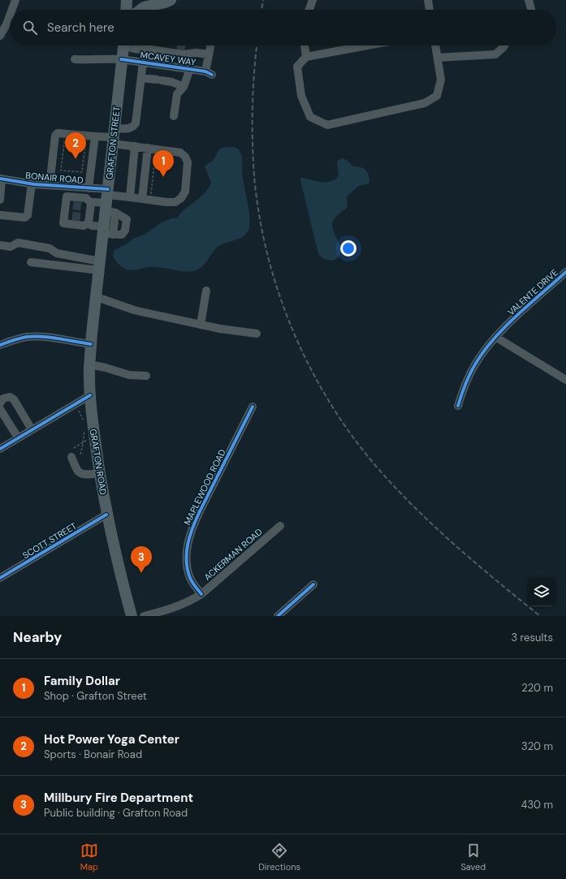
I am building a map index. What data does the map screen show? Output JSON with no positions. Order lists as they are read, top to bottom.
{
  "streets": {
    "highway": ["GRAFTON STREET", "GRAFTON ROAD"],
    "street": [
      "MCAVEY WAY",
      "BONAIR ROAD",
      "VALENTE DRIVE",
      "MAPLEWOOD ROAD",
      "SCOTT STREET",
      "ACKERMAN ROAD"
    ]
  },
  "crossings": [
    ["MCAVEY WAY", "GRAFTON STREET"],
    ["GRAFTON STREET", "BONAIR ROAD"],
    ["GRAFTON STREET", "GRAFTON ROAD"],
    ["GRAFTON ROAD", "SCOTT STREET"],
    ["MAPLEWOOD ROAD", "ACKERMAN ROAD"]
  ],
  "page": {
    "search": "Search here",
    "pins": ["2", "1", "3"],
    "heading": ["Nearby", "3 results"],
    "list": [
      {
        "mark": "1",
        "name": "Family Dollar",
        "note": "Shop · Grafton Street",
        "value": "220 m"
      },
      {
        "mark": "2",
        "name": "Hot Power Yoga Center",
        "note": "Sports · Bonair Road",
        "value": "320 m"
      },
      {
        "mark": "3",
        "name": "Millbury Fire Department",
        "note": "Public building · Grafton Road",
        "value": "430 m"
      }
    ],
    "nav": ["Map", "Directions", "Saved"]
  }
}
